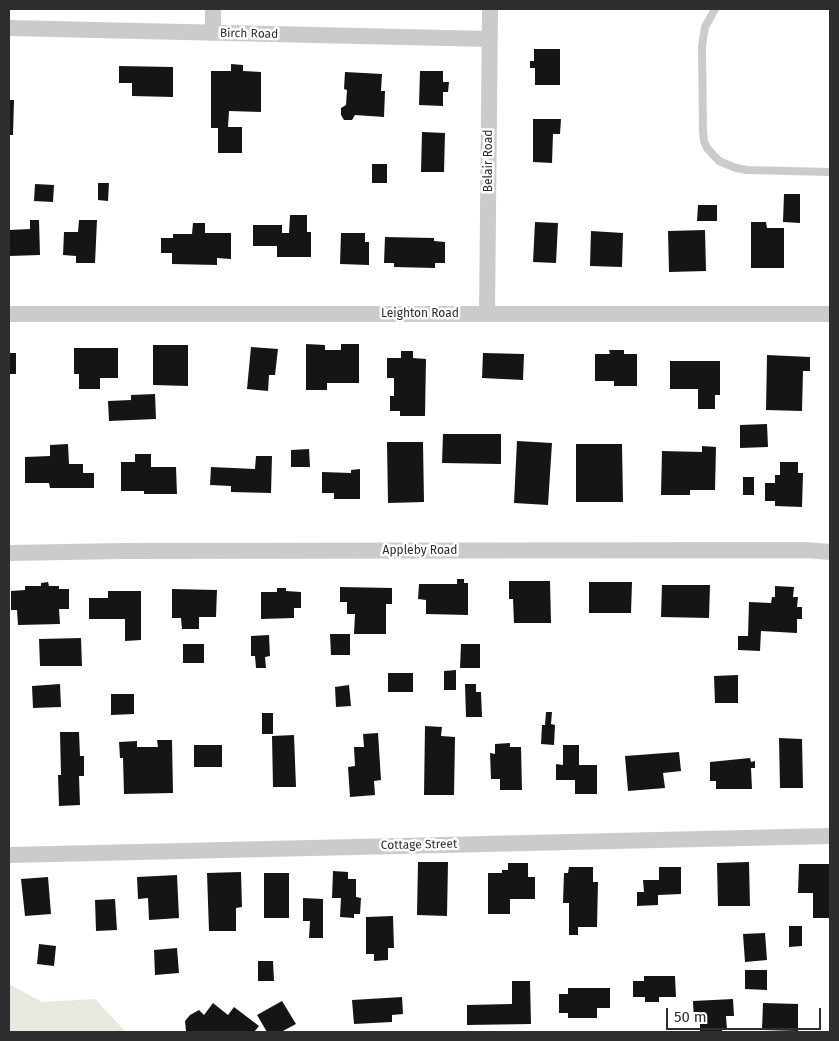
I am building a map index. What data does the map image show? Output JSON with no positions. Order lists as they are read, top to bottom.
{
  "streets": {
    "street": [
      "Birch Road",
      "Belair Road",
      "Leighton Road",
      "Appleby Road",
      "Cottage Street"
    ]
  },
  "crossings": [
    ["Birch Road", "Belair Road"],
    ["Belair Road", "Leighton Road"]
  ],
  "scale_bar": "50 m"
}
